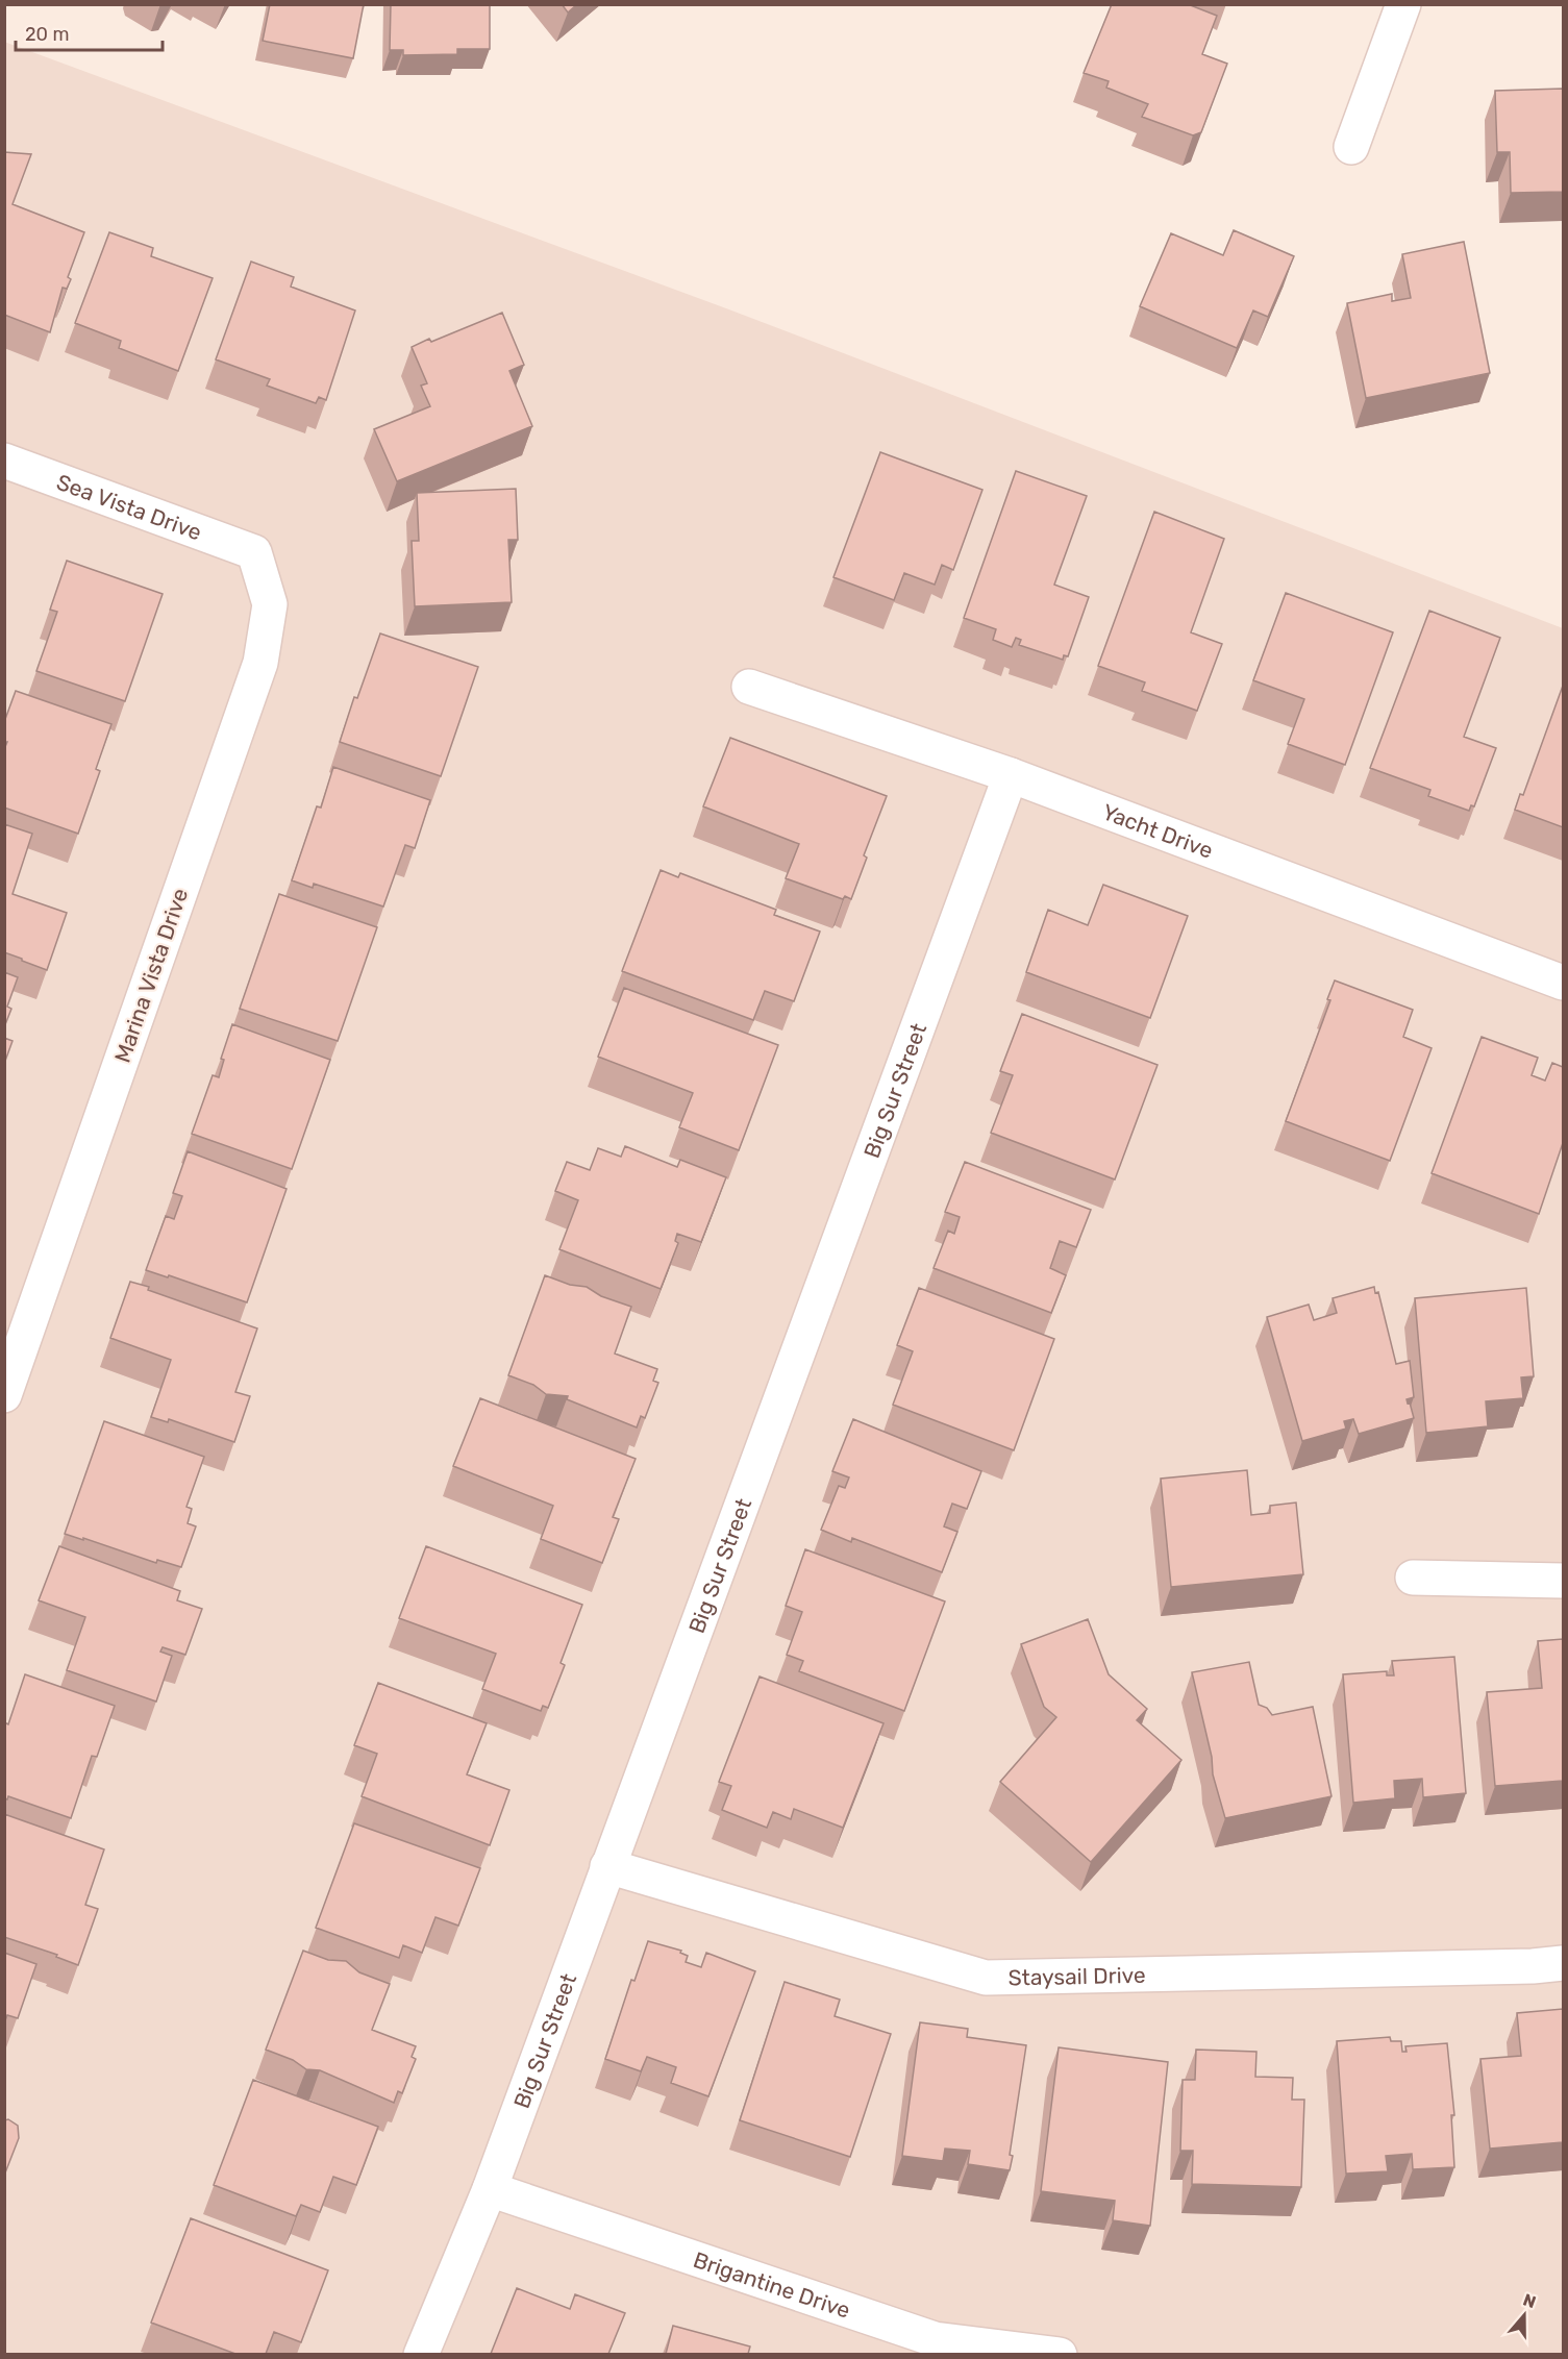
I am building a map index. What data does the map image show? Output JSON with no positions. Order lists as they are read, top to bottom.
{
  "streets": {
    "street": [
      "Sea Vista Drive",
      "Yacht Drive",
      "Marina Vista Drive",
      "Big Sur Street",
      "Staysail Drive",
      "Brigantine Drive"
    ]
  },
  "crossings": [
    ["Sea Vista Drive", "Marina Vista Drive"],
    ["Yacht Drive", "Big Sur Street"],
    ["Big Sur Street", "Staysail Drive"],
    ["Big Sur Street", "Brigantine Drive"]
  ],
  "scale_bar": "20 m",
  "north": "top"
}
